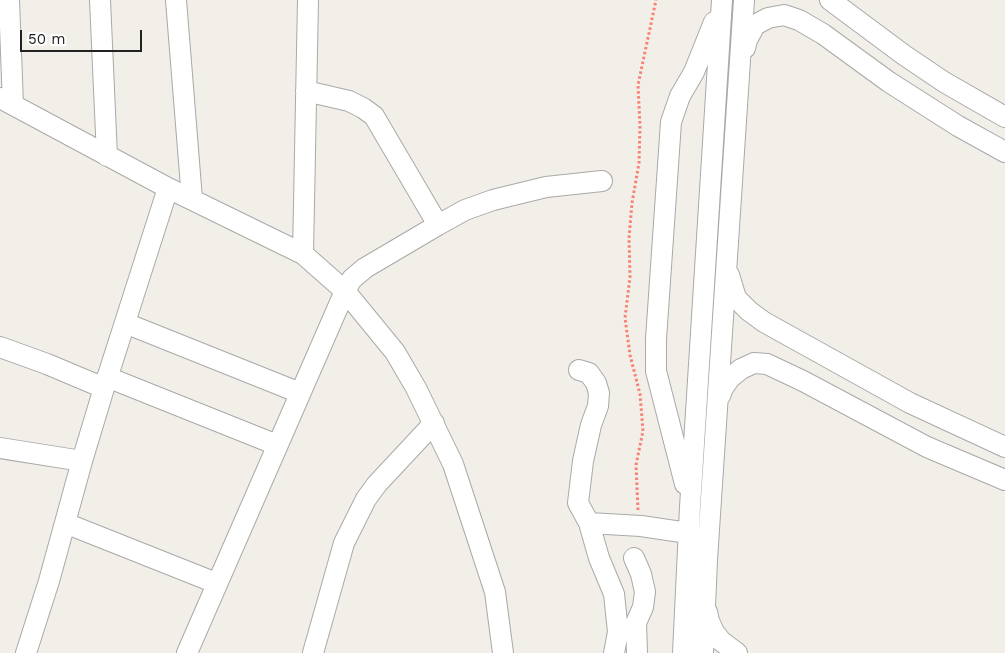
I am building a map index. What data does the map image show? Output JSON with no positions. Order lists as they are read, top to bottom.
{
  "scale_bar": "50 m"
}
